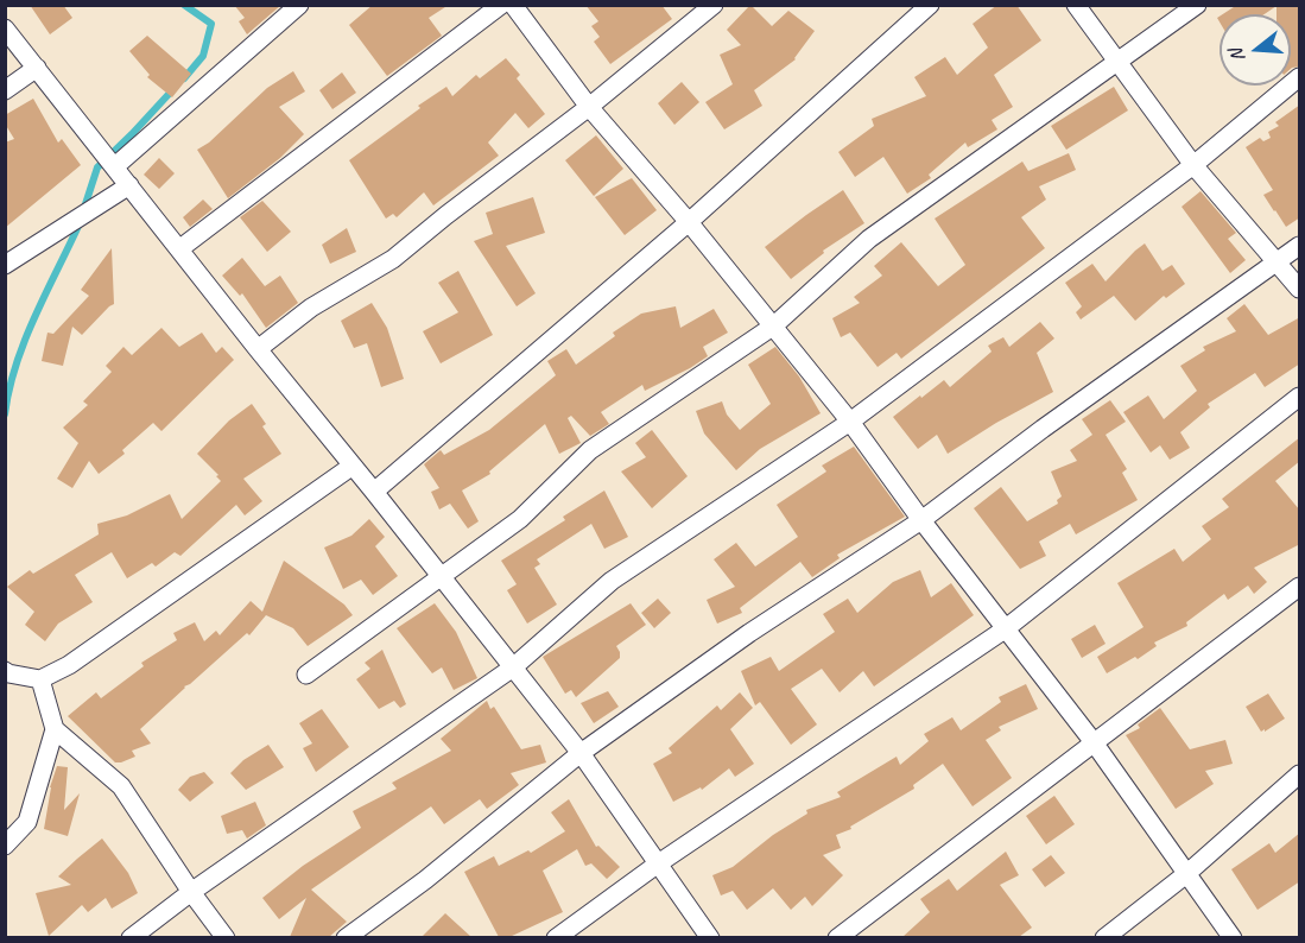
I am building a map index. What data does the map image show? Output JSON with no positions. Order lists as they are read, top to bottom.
{
  "north": "left"
}
